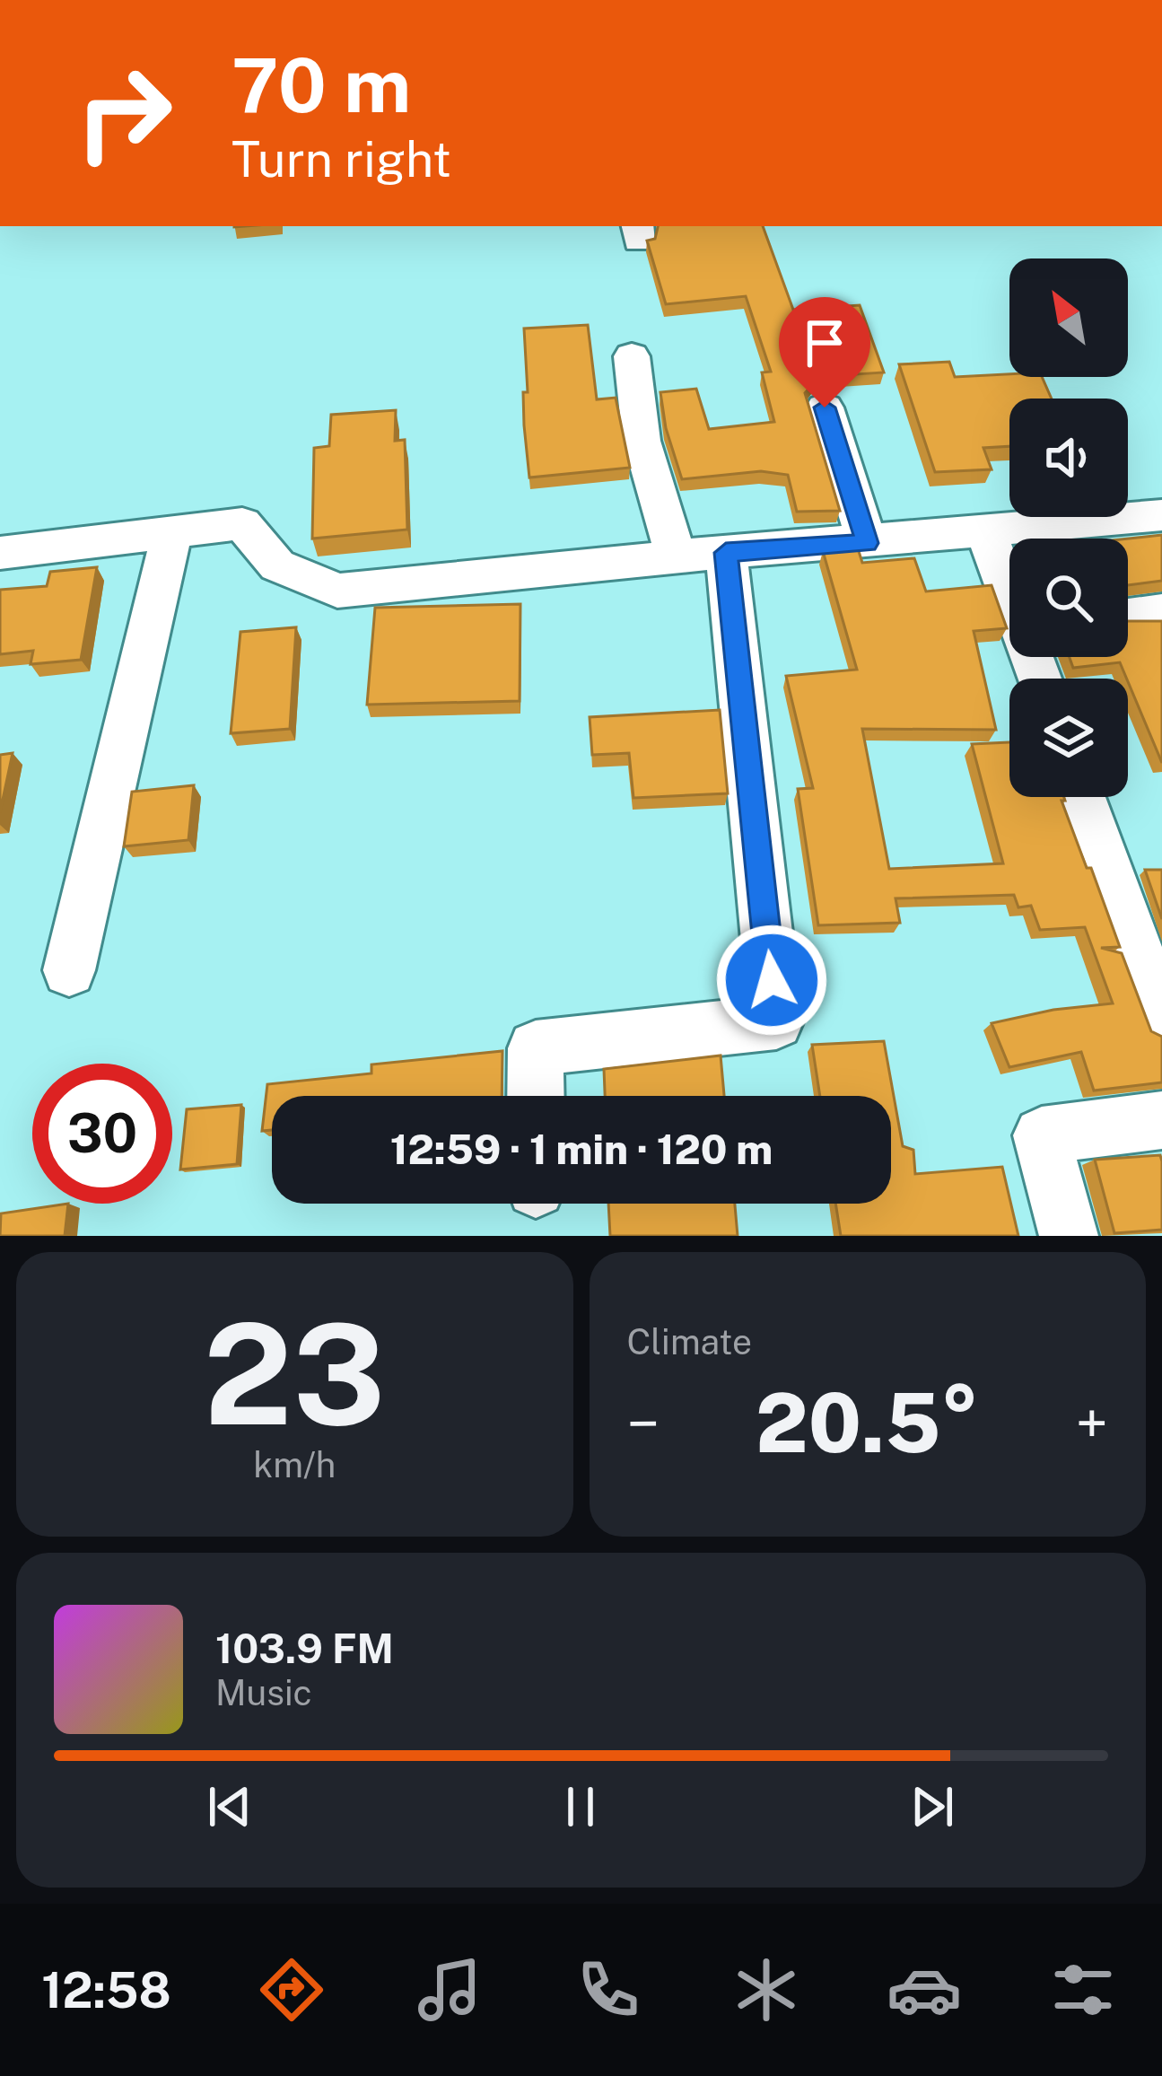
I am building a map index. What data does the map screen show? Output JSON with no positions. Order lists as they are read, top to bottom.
{
  "north": "top left",
  "page": {
    "turn": ["70 m", "Turn right"],
    "limit": "30",
    "trip": "12:59 · 1 min · 120 m",
    "tile": [
      ["23", "km/h"],
      "Climate"
    ],
    "heat": ["−", "20.5°", "+"],
    "song": ["103.9 FM", "Music"],
    "tabs": "12:58"
  }
}
